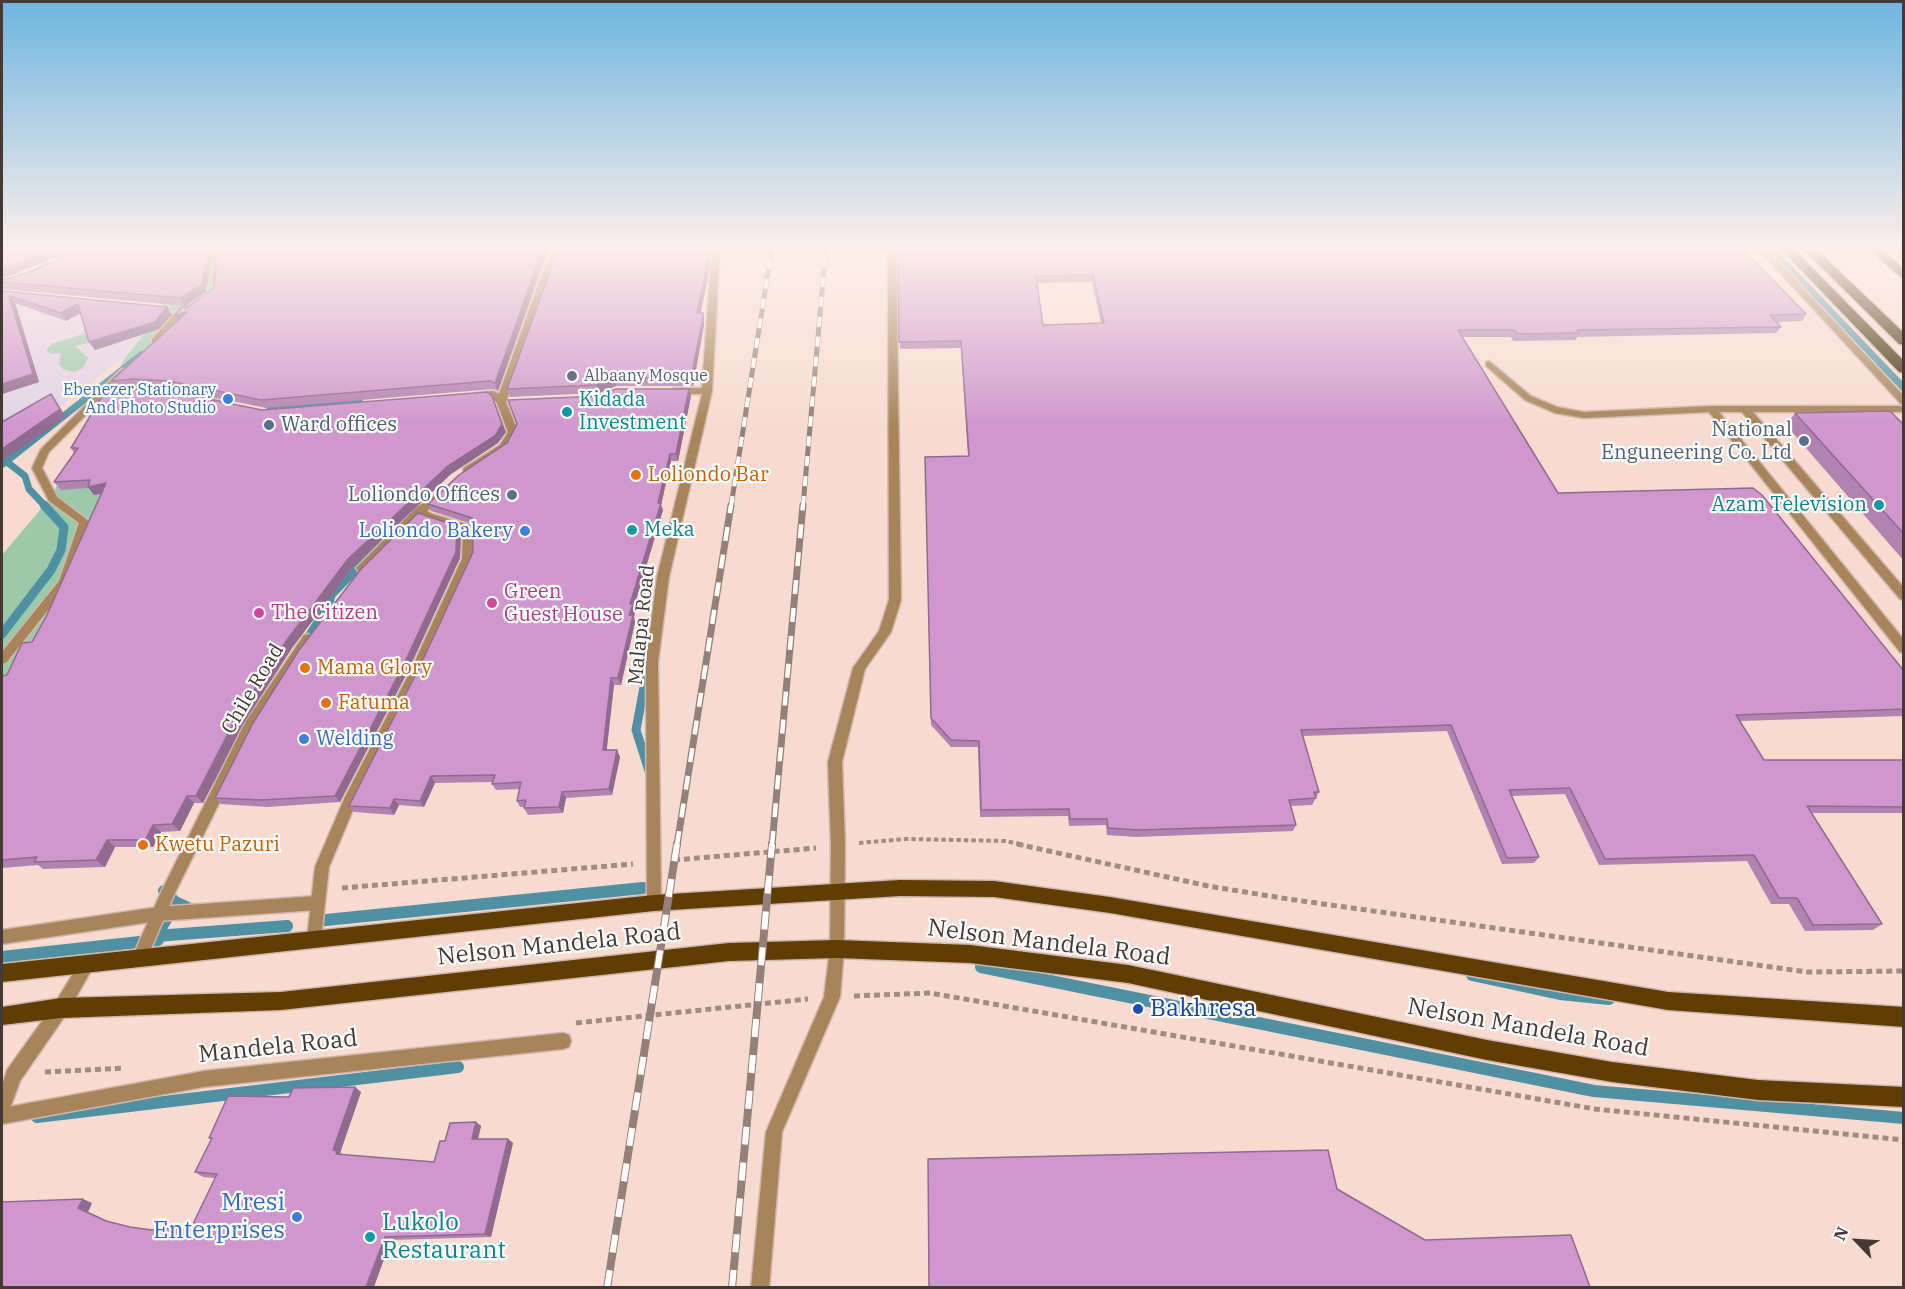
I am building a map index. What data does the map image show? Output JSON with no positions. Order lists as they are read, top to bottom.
{
  "streets": {
    "main road": ["Nelson Mandela Road"],
    "street": ["Malapa Road", "Chile Road", "Mandela Road"]
  },
  "crossings": [
    ["Malapa Road", "Nelson Mandela Road"],
    ["Chile Road", "Nelson Mandela Road"]
  ],
  "places": [
    "Albaany Mosque",
    "Ebenezer Stationary And Photo Studio",
    "Kidada Investment",
    "Ward offices",
    "National Enguneering Co. Ltd",
    "Loliondo Bar",
    "Loliondo Offices",
    "Azam Television",
    "Meka",
    "Loliondo Bakery",
    "Green Guest House",
    "The Citizen",
    "Mama Glory",
    "Fatuma",
    "Welding",
    "Kwetu Pazuri",
    "Bakhresa",
    "Mresi Enterprises",
    "Lukolo Restaurant"
  ],
  "north": "top left"
}
